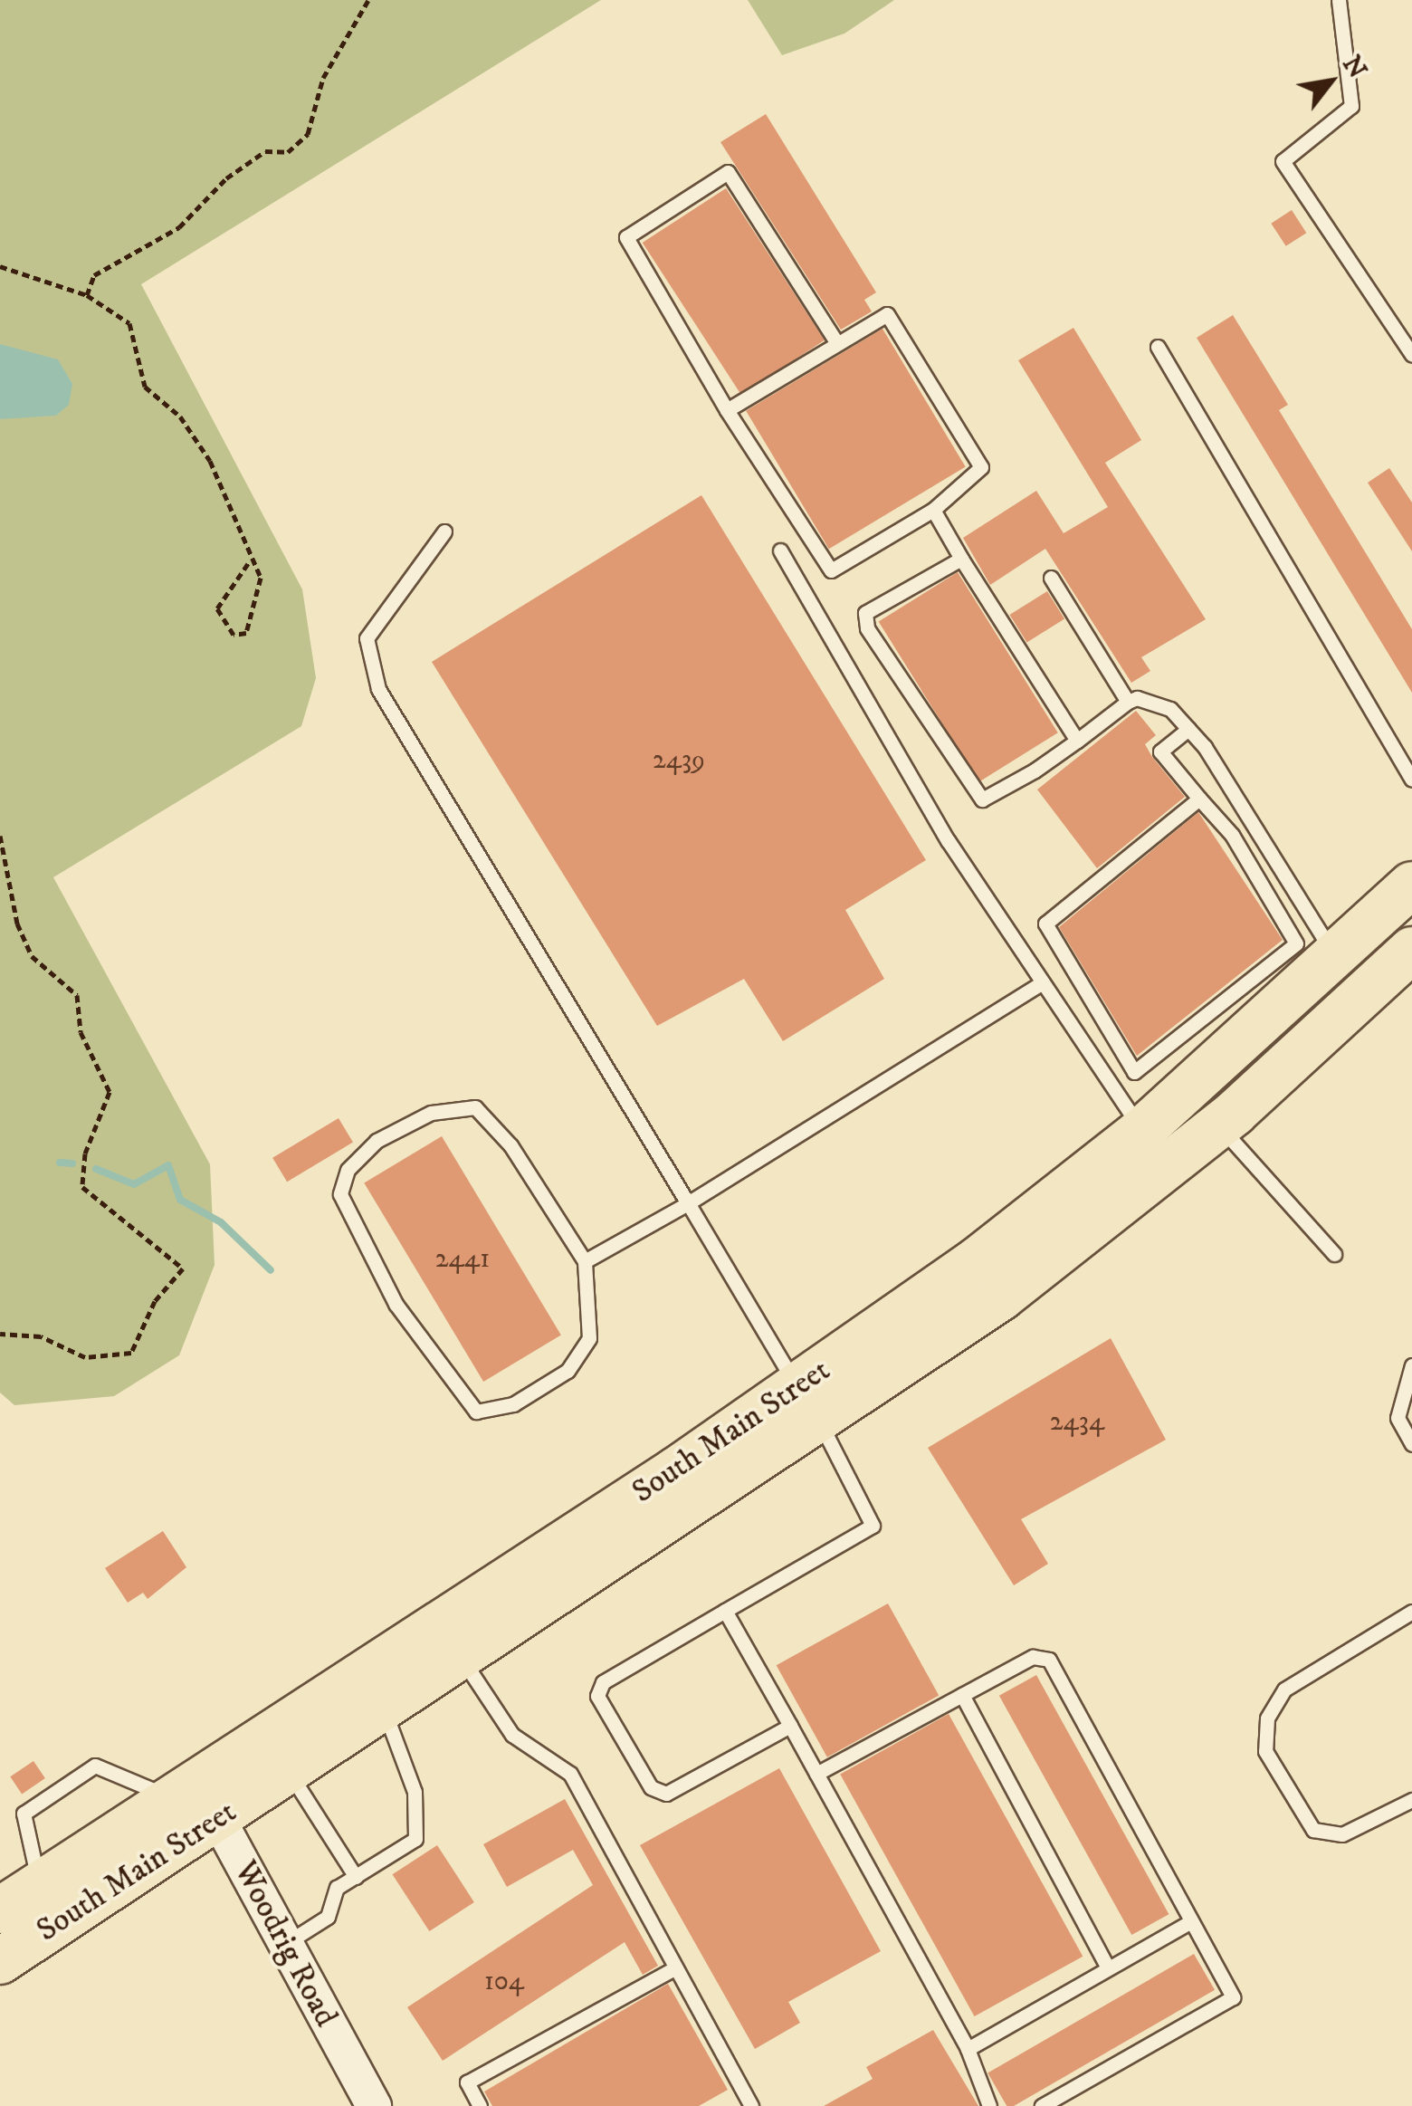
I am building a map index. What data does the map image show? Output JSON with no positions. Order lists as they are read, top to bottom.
{
  "streets": {
    "highway": ["South Main Street"],
    "street": ["Woodrig Road"]
  },
  "crossings": [
    ["South Main Street", "Woodrig Road"]
  ],
  "house_numbers": [
    "2439",
    "2441",
    "2434",
    "104"
  ],
  "north": "top right"
}
